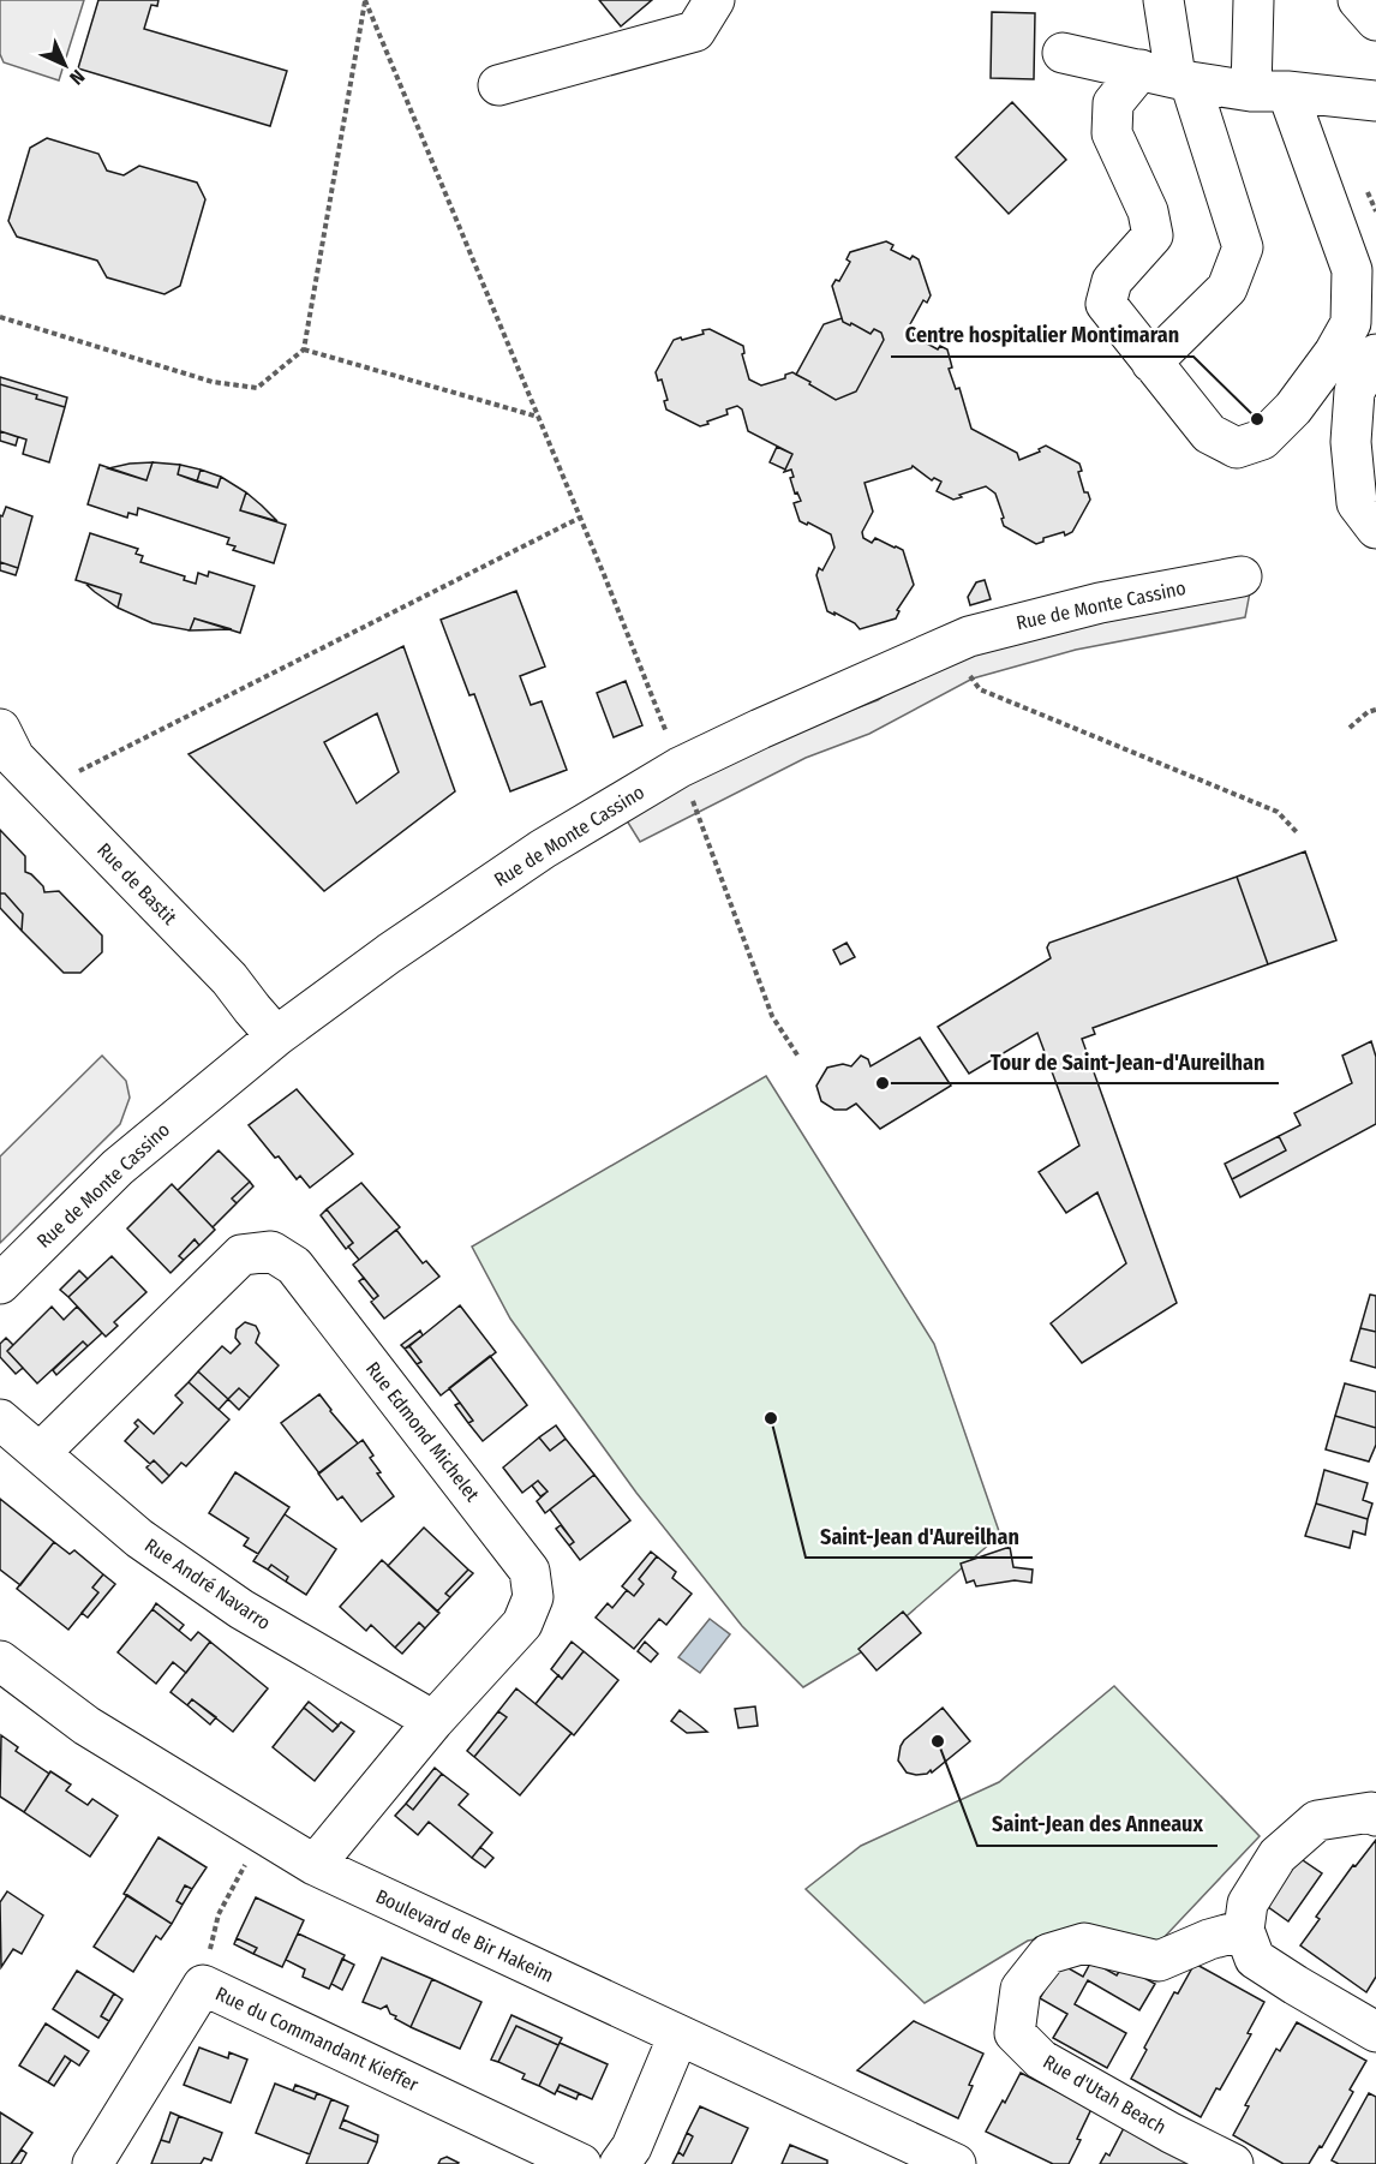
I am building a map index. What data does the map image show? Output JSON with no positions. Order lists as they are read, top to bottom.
{
  "streets": {
    "street": [
      "Rue de Monte Cassino",
      "Rue de Bastit",
      "Rue Edmond Michelet",
      "Rue André Navarro",
      "Boulevard de Bir Hakeim",
      "Rue du Commandant Kieffer",
      "Rue d'Utah Beach"
    ]
  },
  "crossings": [
    ["Rue de Monte Cassino", "Rue de Bastit"],
    ["Rue Edmond Michelet", "Rue André Navarro"],
    ["Rue Edmond Michelet", "Boulevard de Bir Hakeim"]
  ],
  "places": [
    "Centre hospitalier Montimaran",
    "Tour de Saint-Jean-d'Aureilhan",
    "Saint-Jean d'Aureilhan",
    "Saint-Jean des Anneaux"
  ],
  "north": "bottom right"
}
